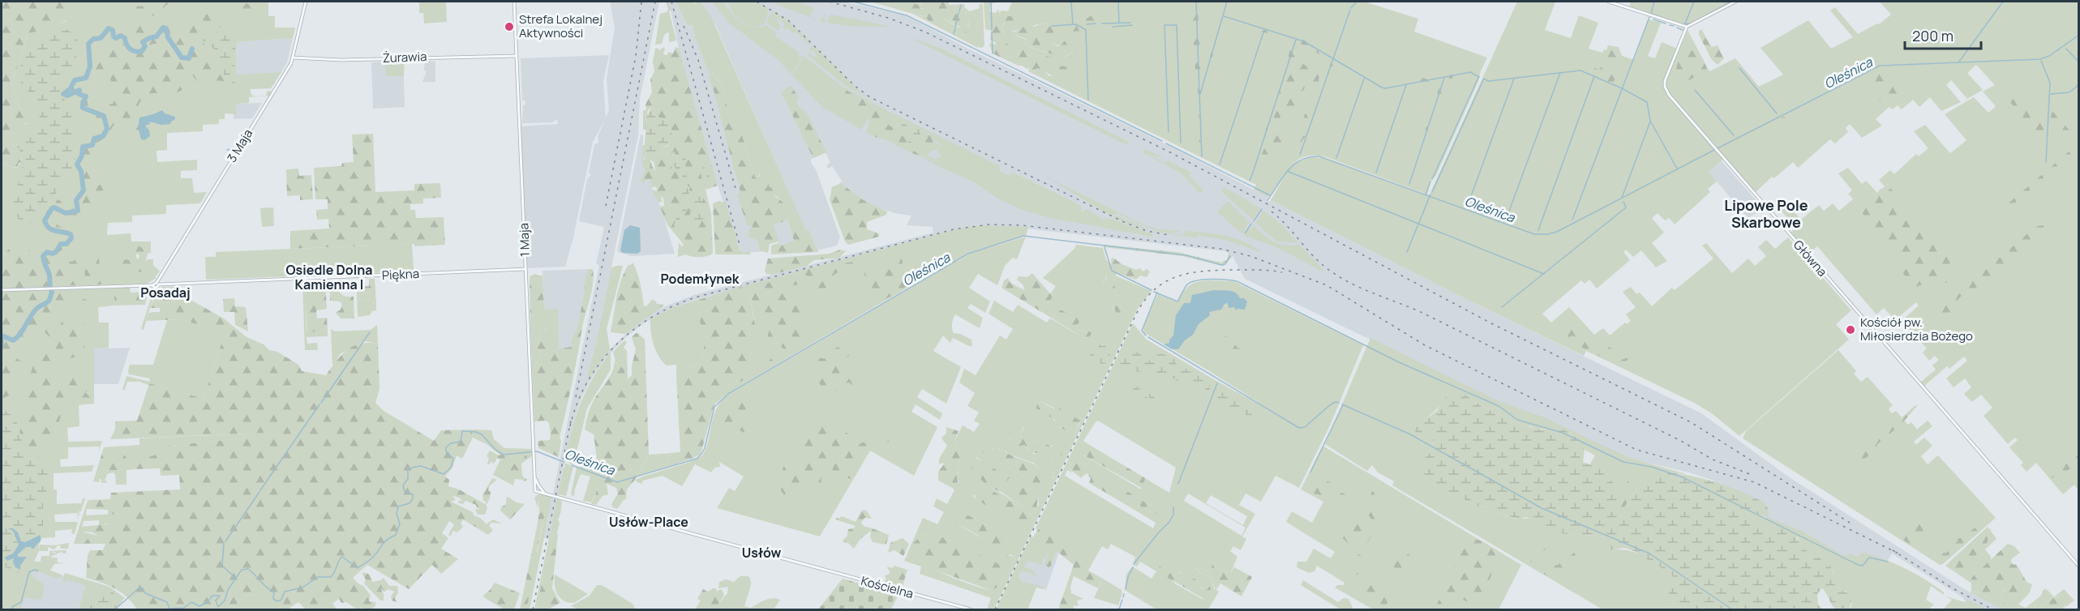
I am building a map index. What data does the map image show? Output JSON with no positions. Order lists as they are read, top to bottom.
{
  "streets": {
    "street": [
      "Żurawia",
      "3 Maja",
      "1 Maja",
      "Główna",
      "Piękna",
      "Kościelna"
    ]
  },
  "crossings": [
    ["Żurawia", "3 Maja"],
    ["Żurawia", "1 Maja"],
    ["3 Maja", "Piękna"],
    ["1 Maja", "Piękna"]
  ],
  "districts": [
    "Lipowe Pole Skarbowe",
    "Osiedle Dolna Kamienna I",
    "Podemłynek",
    "Posadaj",
    "Usłów-Place",
    "Usłów"
  ],
  "water": ["Oleśnica"],
  "places": ["Strefa Lokalnej Aktywności", "Kościół pw. Miłosierdzia Bożego"],
  "scale_bar": "200 m"
}
